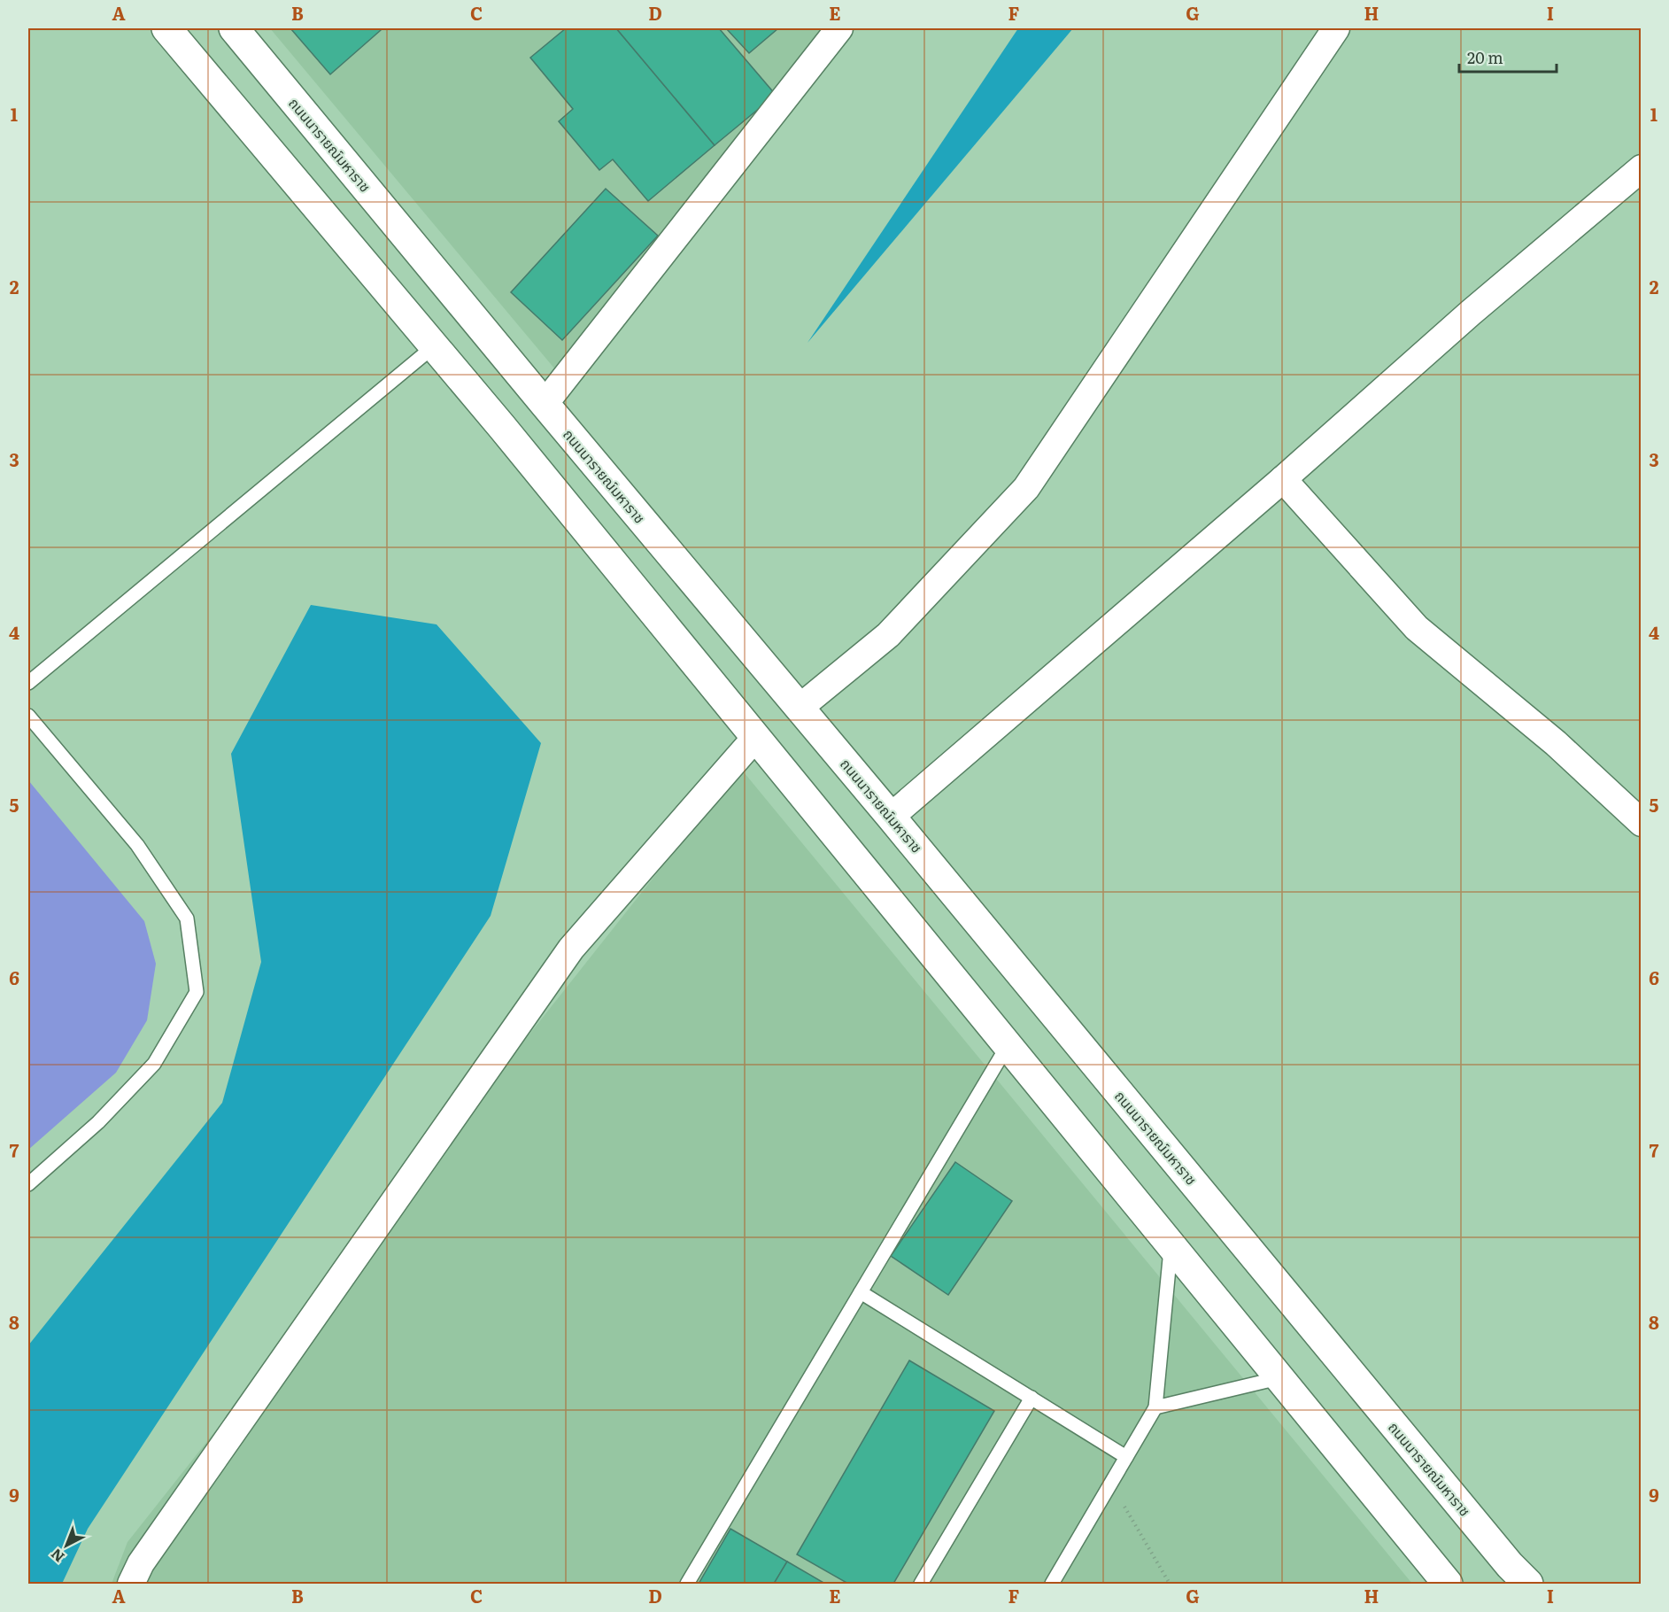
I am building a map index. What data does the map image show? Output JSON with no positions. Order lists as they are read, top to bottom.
{
  "streets": {
    "main road": ["ถนนนารายณ์มหาราช"]
  },
  "scale_bar": "20 m",
  "north": "bottom left",
  "grid": {
    "columns": [
      "A",
      "B",
      "C",
      "D",
      "E",
      "F",
      "G",
      "H",
      "I"
    ],
    "rows": [
      "1",
      "2",
      "3",
      "4",
      "5",
      "6",
      "7",
      "8",
      "9"
    ]
  }
}
